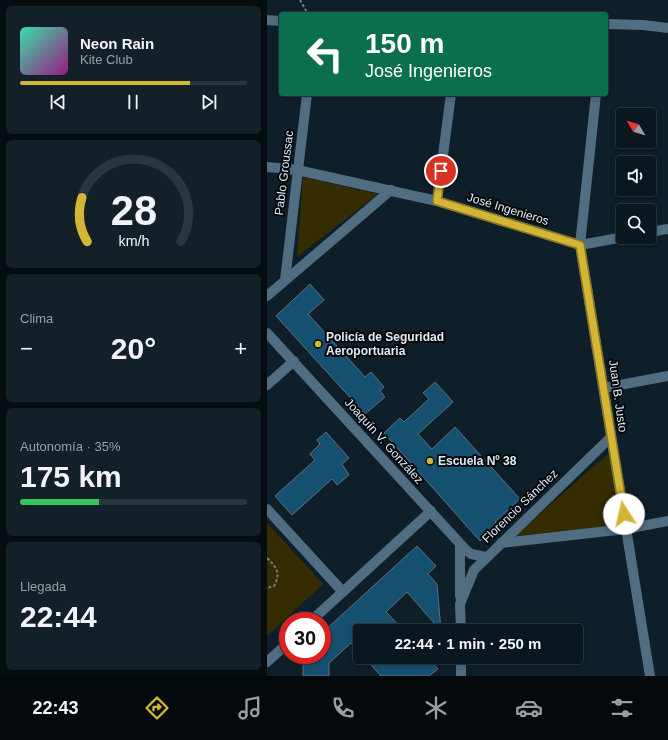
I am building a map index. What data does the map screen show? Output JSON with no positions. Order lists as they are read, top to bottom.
{
  "streets": {
    "street": [
      "Pablo Groussac",
      "José Ingenieros",
      "Juan B. Justo",
      "Joaquín V. González",
      "Florencio Sánchez"
    ]
  },
  "crossings": [
    ["Pablo Groussac", "José Ingenieros"],
    ["José Ingenieros", "Juan B. Justo"],
    ["Juan B. Justo", "Florencio Sánchez"],
    ["Joaquín V. González", "Florencio Sánchez"]
  ],
  "places": ["Policía de Seguridad Aeroportuaria", "Escuela Nº 38"],
  "north": "top left",
  "page": {
    "turn": ["150 m", "José Ingenieros"],
    "song": ["Neon Rain", "Kite Club"],
    "tile": [
      "Clima",
      ["Autonomía · 35%", "175 km"],
      ["Llegada", "22:44"]
    ],
    "heat": ["−", "20°", "+"],
    "limit": "30",
    "trip": "22:44 · 1 min · 250 m",
    "tabs": "22:43",
    "gauge": ["28", "km/h"]
  }
}
